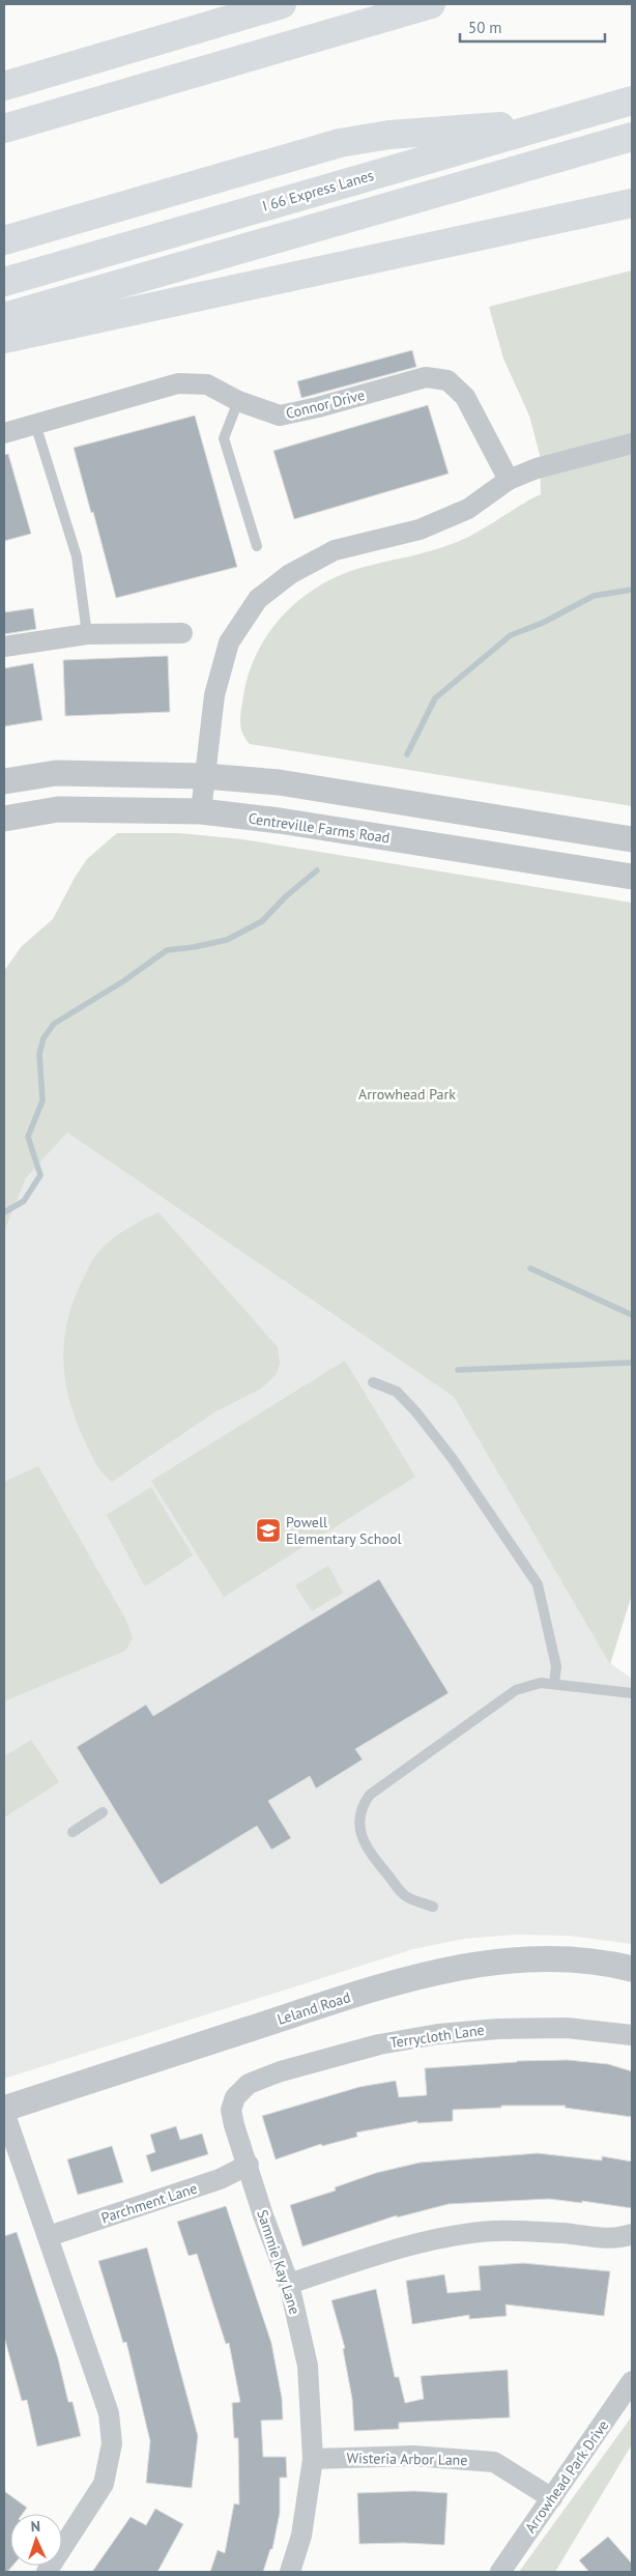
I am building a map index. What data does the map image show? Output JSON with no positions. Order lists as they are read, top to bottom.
{
  "streets": {
    "highway": ["I 66 Express Lanes"],
    "street": [
      "Connor Drive",
      "Centreville Farms Road",
      "Leland Road",
      "Terrycloth Lane",
      "Parchment Lane",
      "Sammie Kay Lane",
      "Wisteria Arbor Lane",
      "Arrowhead Park Drive"
    ]
  },
  "crossings": [
    ["Terrycloth Lane", "Sammie Kay Lane"],
    ["Parchment Lane", "Sammie Kay Lane"],
    ["Sammie Kay Lane", "Wisteria Arbor Lane"],
    ["Wisteria Arbor Lane", "Arrowhead Park Drive"]
  ],
  "parks": ["Arrowhead Park"],
  "places": {
    "school or university": ["Powell Elementary School"]
  },
  "scale_bar": "50 m",
  "north": "top"
}
